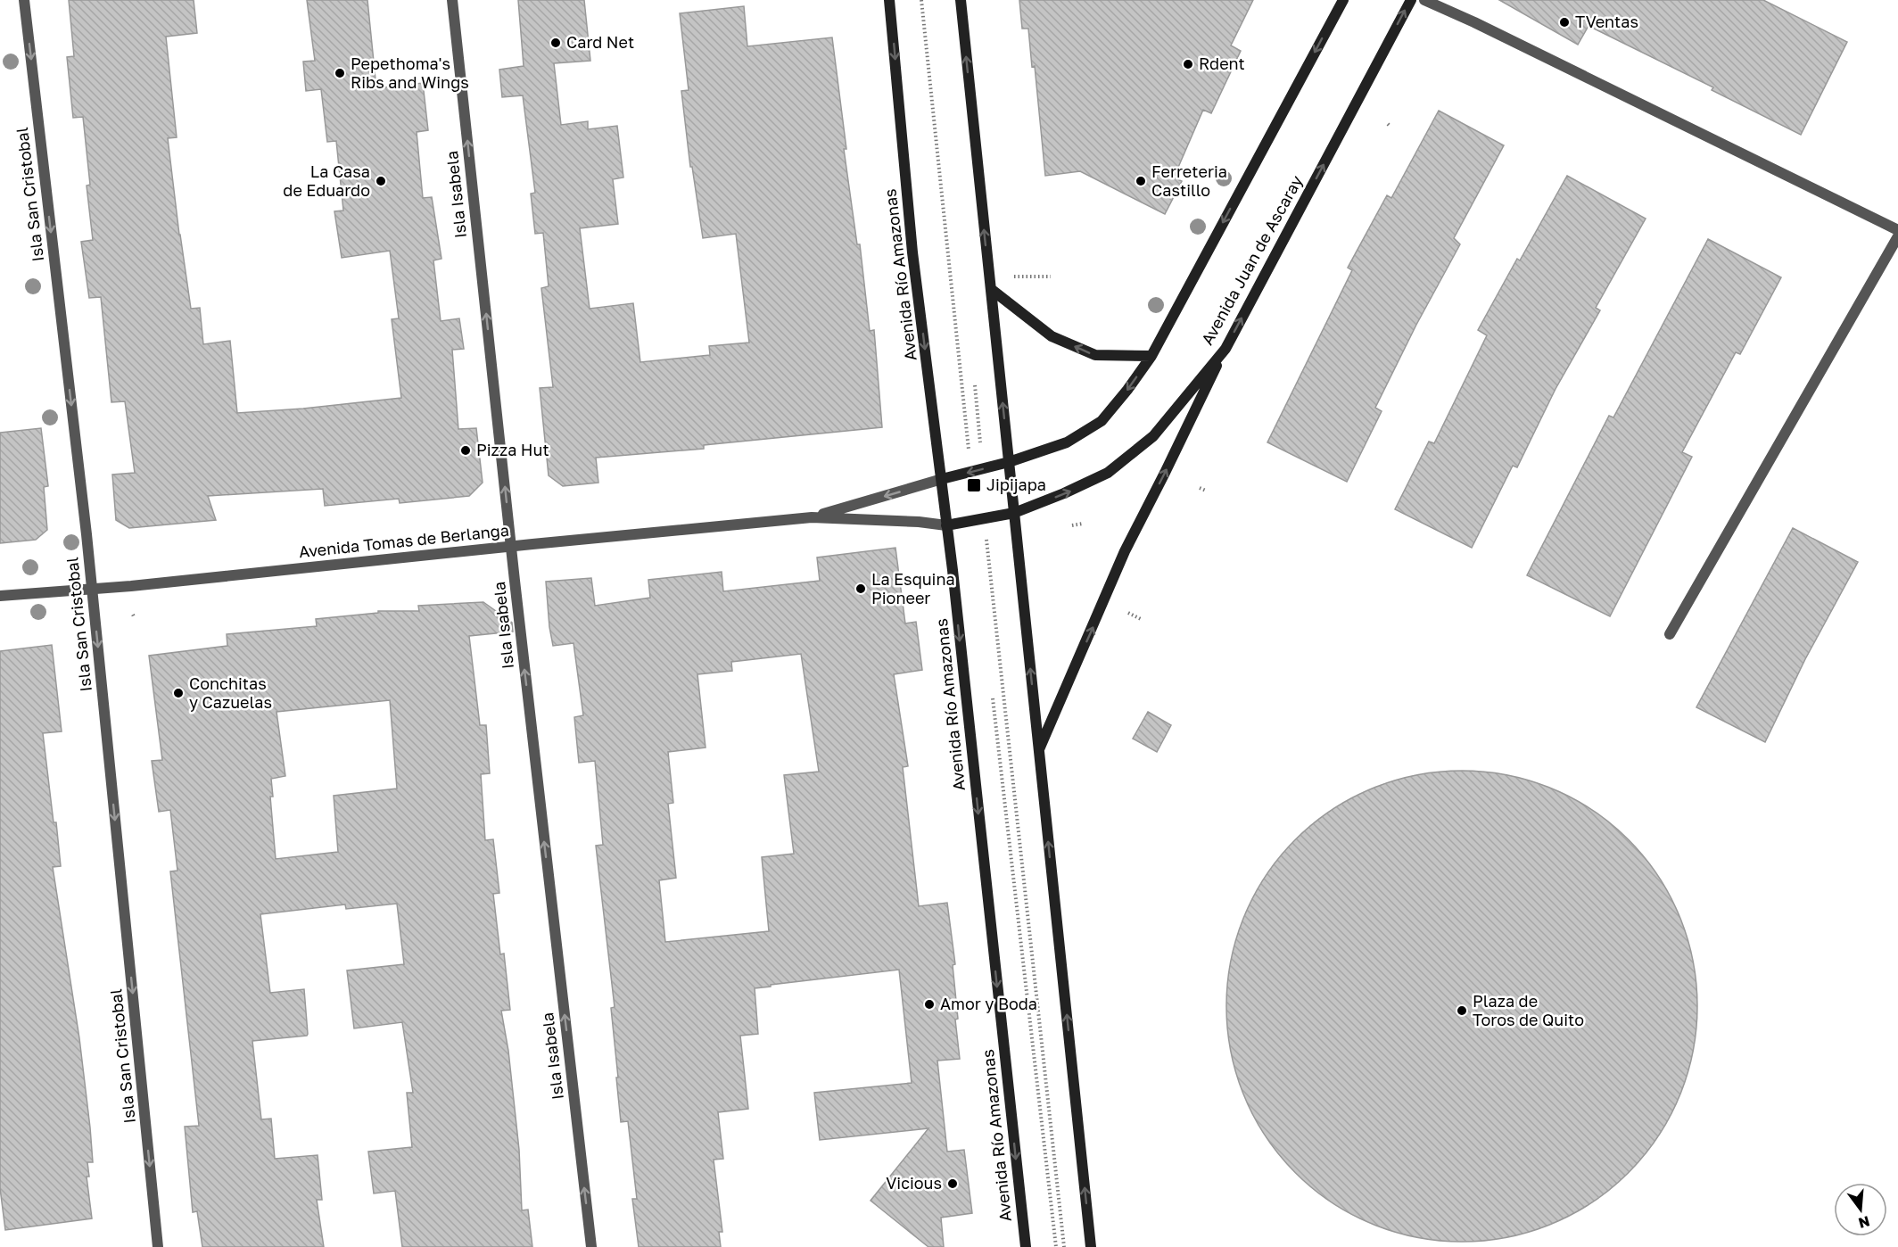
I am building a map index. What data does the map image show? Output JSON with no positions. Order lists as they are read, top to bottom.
{
  "streets": {
    "main road": ["Avenida Juan de Ascaray", "Avenida Río Amazonas"],
    "street": ["Isla San Cristobal", "Isla Isabela", "Avenida Tomas de Berlanga"]
  },
  "crossings": [
    ["Isla San Cristobal", "Avenida Tomas de Berlanga"],
    ["Isla Isabela", "Avenida Tomas de Berlanga"],
    ["Avenida Juan de Ascaray", "Avenida Río Amazonas"],
    ["Avenida Juan de Ascaray", "Avenida Tomas de Berlanga"],
    ["Avenida Río Amazonas", "Avenida Tomas de Berlanga"]
  ],
  "one_way": ["Isla San Cristobal", "Isla Isabela"],
  "places": {
    "other": [
      "TVentas",
      "Card Net",
      "Rdent",
      "Pepethoma's Ribs and Wings",
      "La Casa de Eduardo",
      "Ferreteria Castillo",
      "Pizza Hut",
      "La Esquina Pioneer",
      "Conchitas y Cazuelas",
      "Amor y Boda",
      "Plaza de Toros de Quito",
      "Vicious"
    ],
    "transit": ["Jipijapa"]
  },
  "north": "bottom"
}
